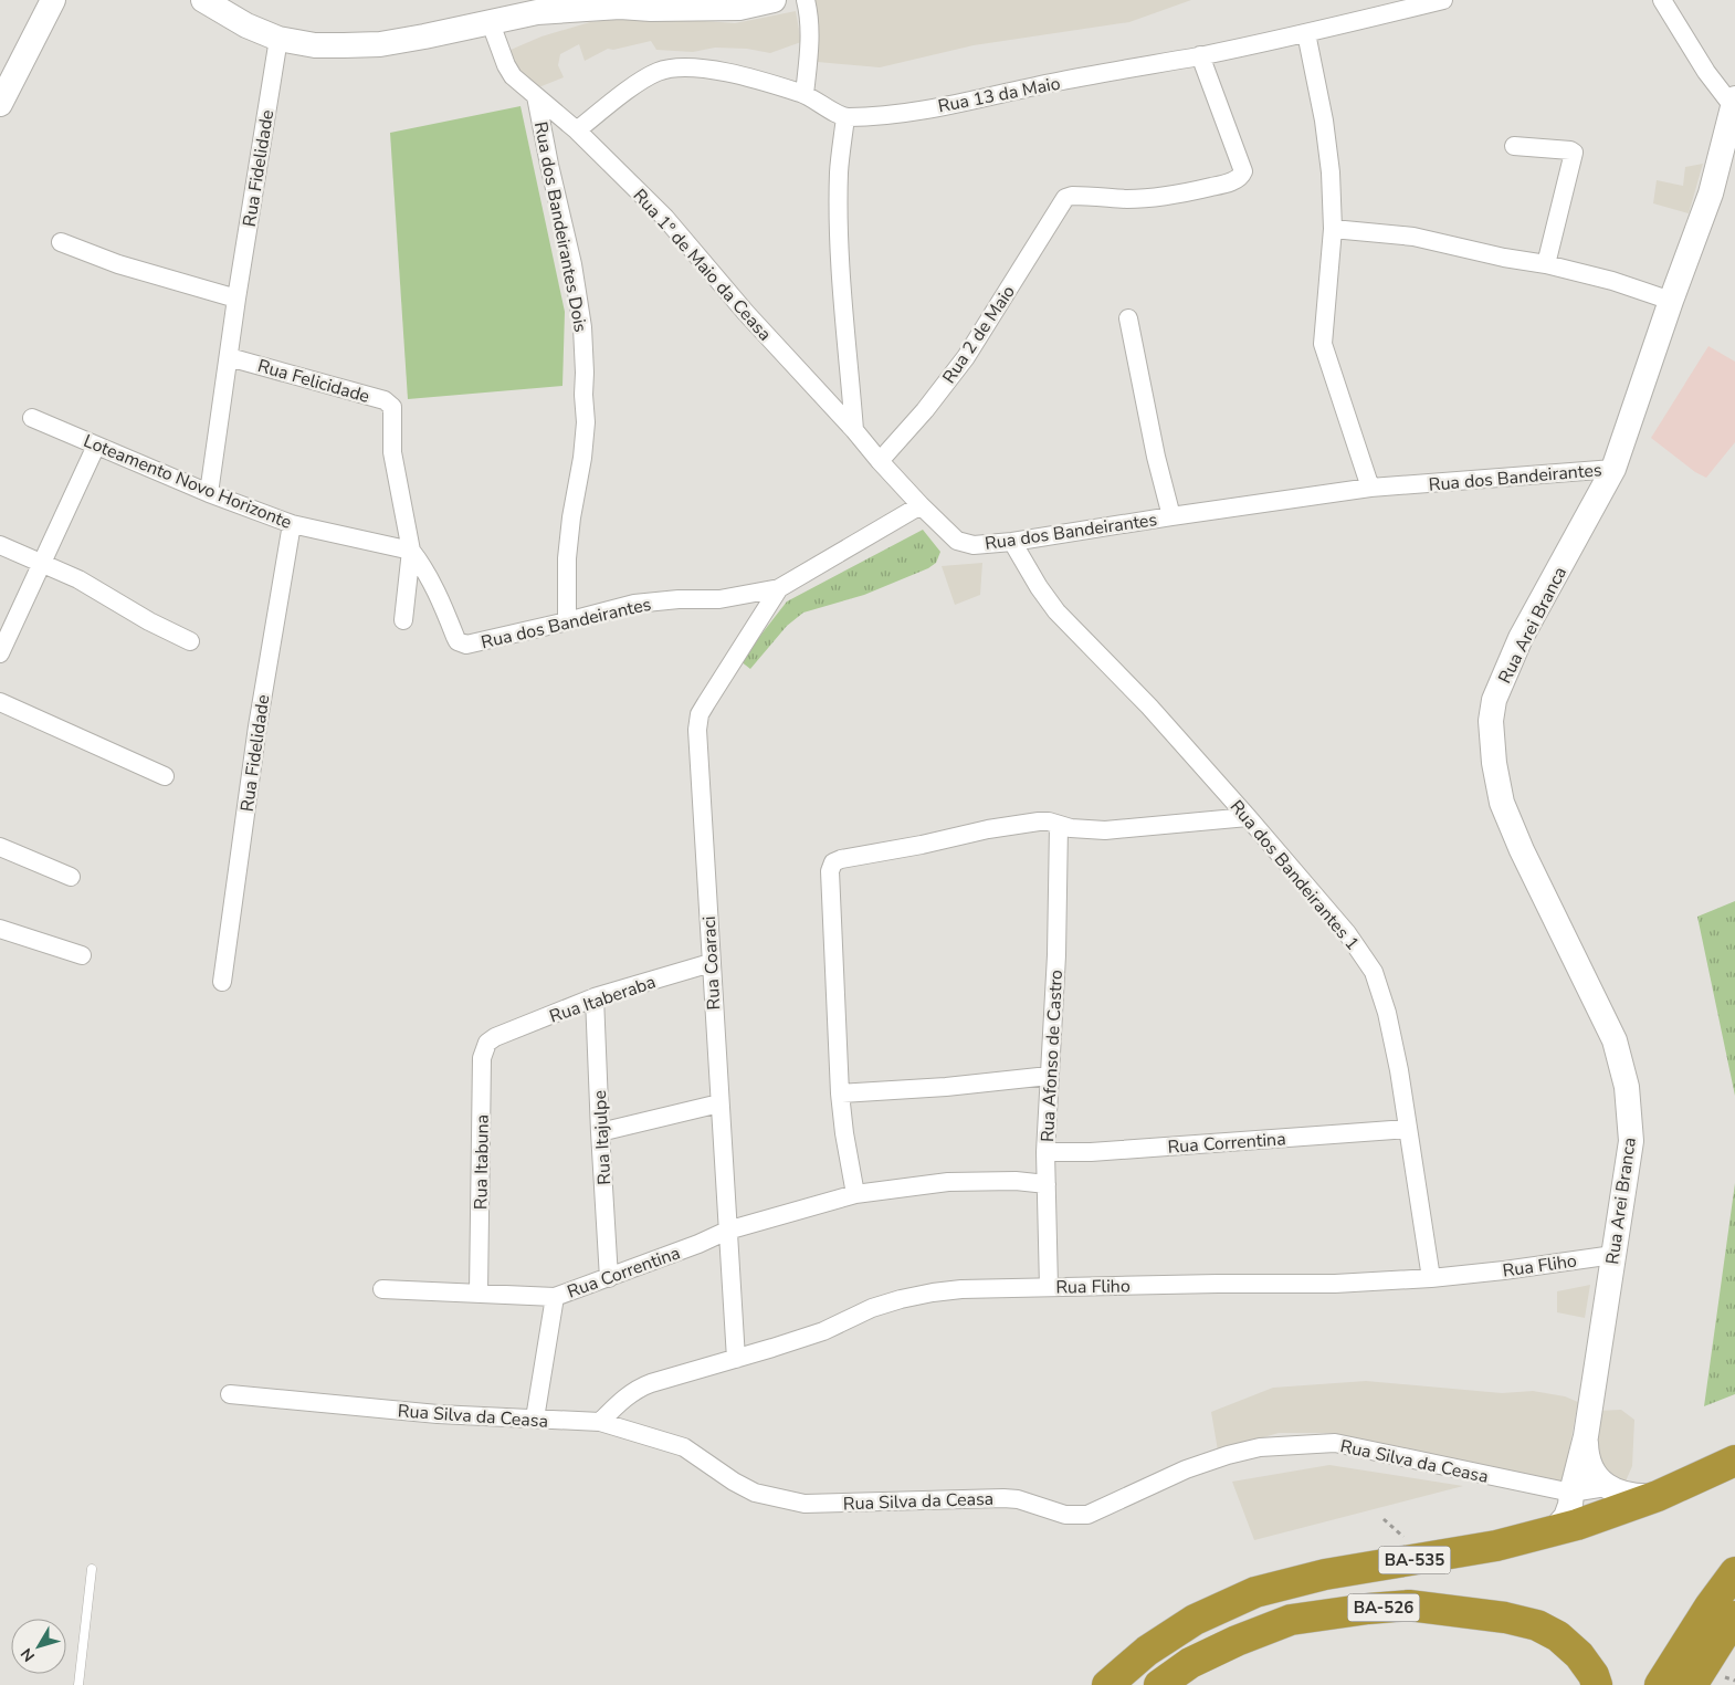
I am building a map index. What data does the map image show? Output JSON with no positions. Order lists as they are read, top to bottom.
{
  "streets": {
    "highway": ["BA-535", "BA-526"],
    "main road": ["Rua Arei Branca"],
    "street": [
      "Rua 13 da Maio",
      "Rua Fidelidade",
      "Rua dos Bandeirantes Dois",
      "Rua 1º de Maio da Ceasa",
      "Rua 2 de Maio",
      "Rua Felicidade",
      "Rua dos Bandeirantes",
      "Loteamento Novo Horizonte",
      "Rua dos Bandeirantes 1",
      "Rua Coaraci",
      "Rua Itaberaba",
      "Rua Afonso de Castro",
      "Rua Itajulpe",
      "Rua Correntina",
      "Rua Itabuna",
      "Rua Fliho",
      "Rua Silva da Ceasa"
    ]
  },
  "crossings": [
    ["Rua 13 da Maio", "Rua 2 de Maio"],
    ["Rua Fidelidade", "Rua Felicidade"],
    ["Rua Fidelidade", "Loteamento Novo Horizonte"],
    ["Rua dos Bandeirantes Dois", "Rua 1º de Maio da Ceasa"],
    ["Rua dos Bandeirantes Dois", "Rua dos Bandeirantes"],
    ["Rua 1º de Maio da Ceasa", "Rua 2 de Maio"],
    ["Rua 1º de Maio da Ceasa", "Rua dos Bandeirantes"],
    ["Rua Felicidade", "Rua dos Bandeirantes"],
    ["Rua Felicidade", "Loteamento Novo Horizonte"],
    ["Rua dos Bandeirantes", "Loteamento Novo Horizonte"],
    ["Rua dos Bandeirantes", "Rua Arei Branca"],
    ["Rua dos Bandeirantes", "Rua dos Bandeirantes 1"],
    ["Rua dos Bandeirantes", "Rua Coaraci"],
    ["Rua Arei Branca", "Rua Fliho"],
    ["Rua Arei Branca", "Rua Silva da Ceasa"],
    ["Rua Arei Branca", "BA-535"],
    ["Rua dos Bandeirantes 1", "Rua Correntina"],
    ["Rua dos Bandeirantes 1", "Rua Fliho"],
    ["Rua Coaraci", "Rua Itaberaba"],
    ["Rua Coaraci", "Rua Correntina"],
    ["Rua Coaraci", "Rua Fliho"],
    ["Rua Itaberaba", "Rua Itajulpe"],
    ["Rua Itaberaba", "Rua Itabuna"],
    ["Rua Afonso de Castro", "Rua Correntina"],
    ["Rua Afonso de Castro", "Rua Fliho"],
    ["Rua Itajulpe", "Rua Correntina"],
    ["Rua Correntina", "Rua Itabuna"],
    ["Rua Fliho", "Rua Silva da Ceasa"]
  ],
  "north": "bottom left"
}
